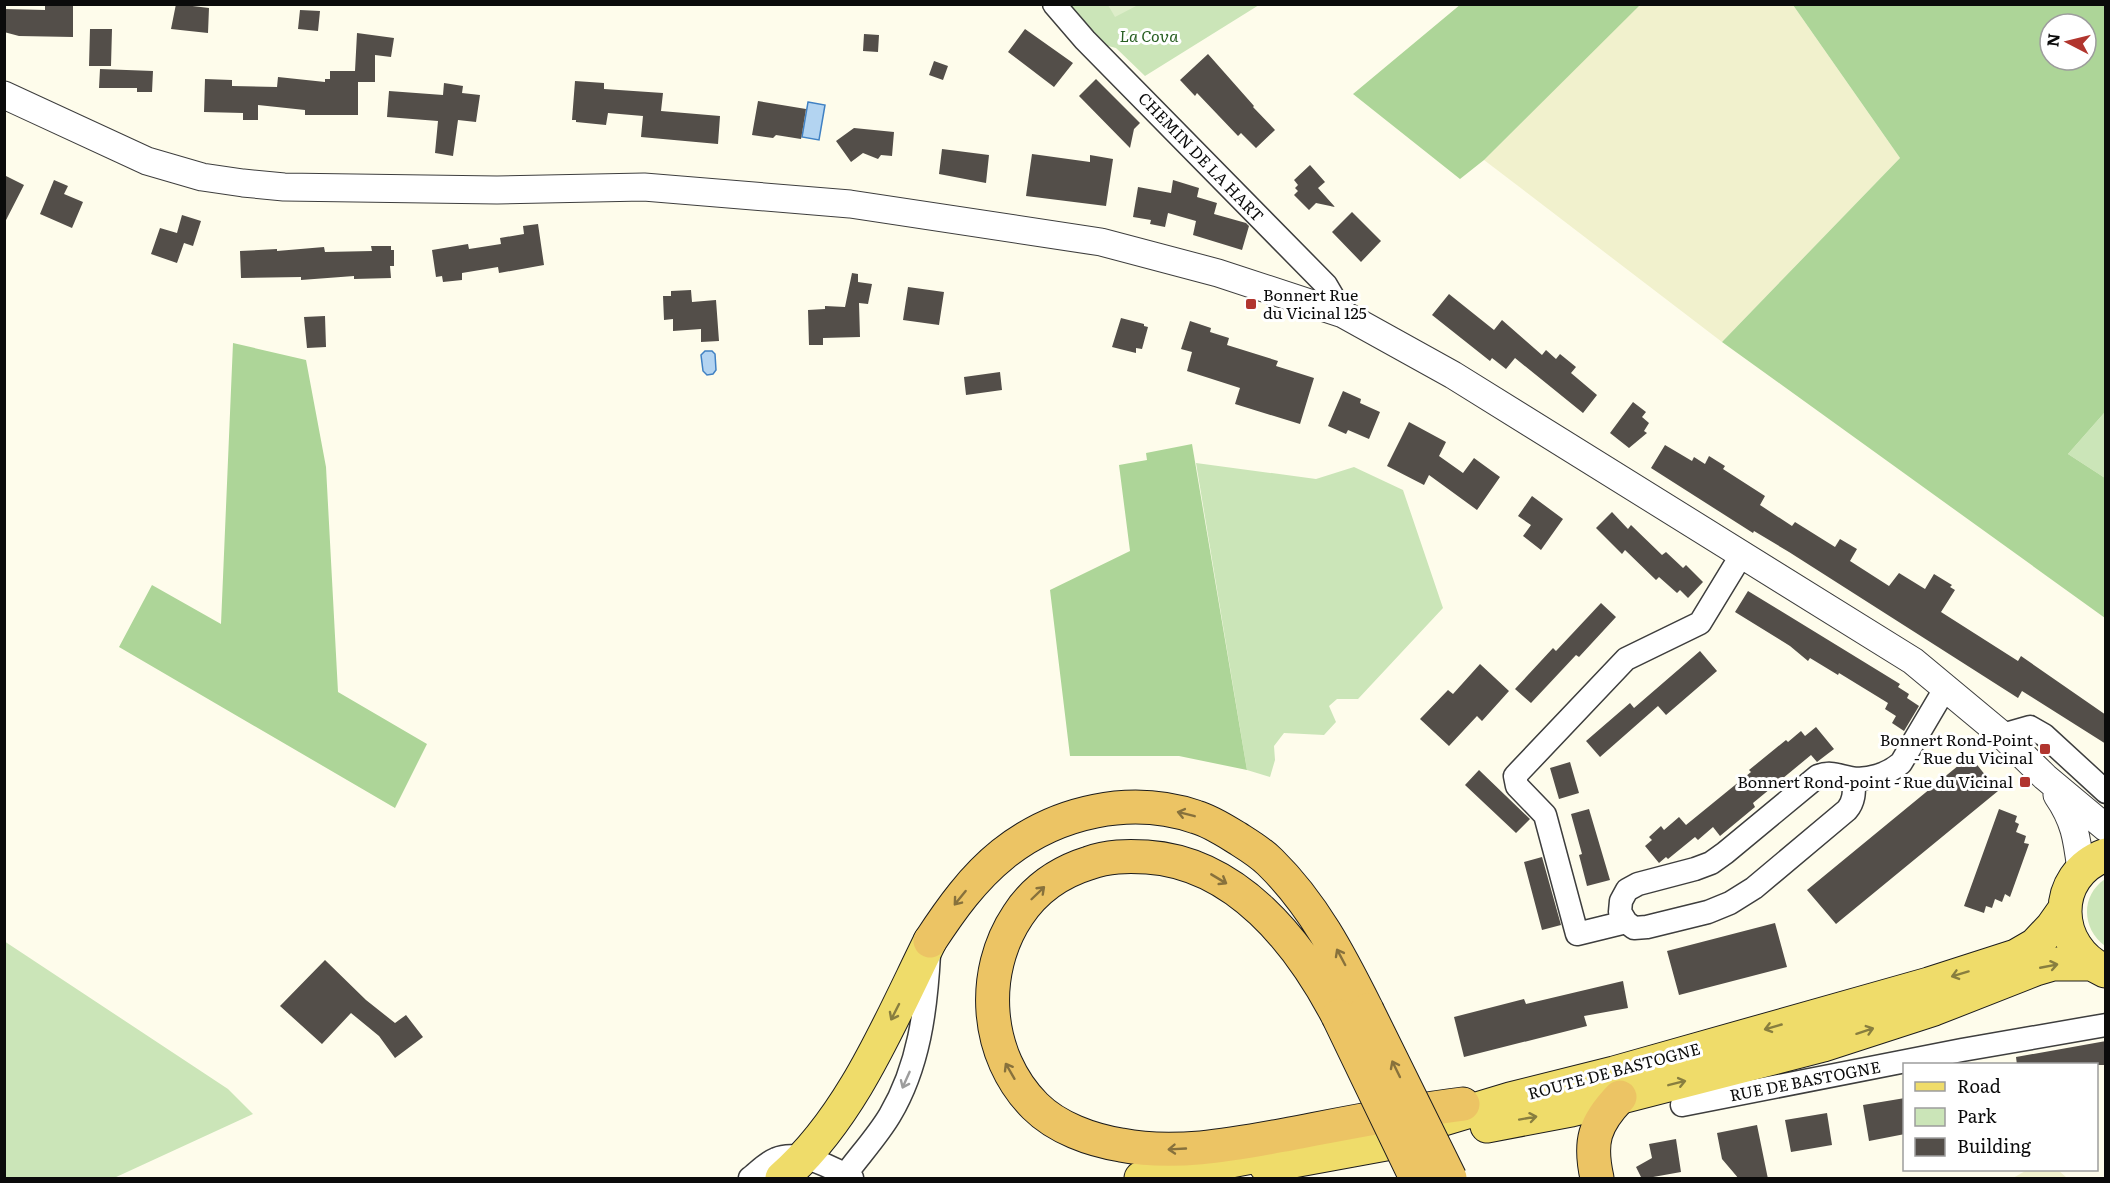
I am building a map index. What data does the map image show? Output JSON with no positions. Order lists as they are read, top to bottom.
{
  "streets": {
    "main road": ["ROUTE DE BASTOGNE"],
    "street": ["CHEMIN DE LA HART", "RUE DE BASTOGNE"]
  },
  "parks": ["La Cova"],
  "places": {
    "transit": ["Bonnert Rue du Vicinal 125", "Bonnert Rond-Point - Rue du Vicinal", "Bonnert Rond-point - Rue du Vicinal"]
  },
  "legend": ["Road", "Park", "Building"],
  "north": "left"
}
